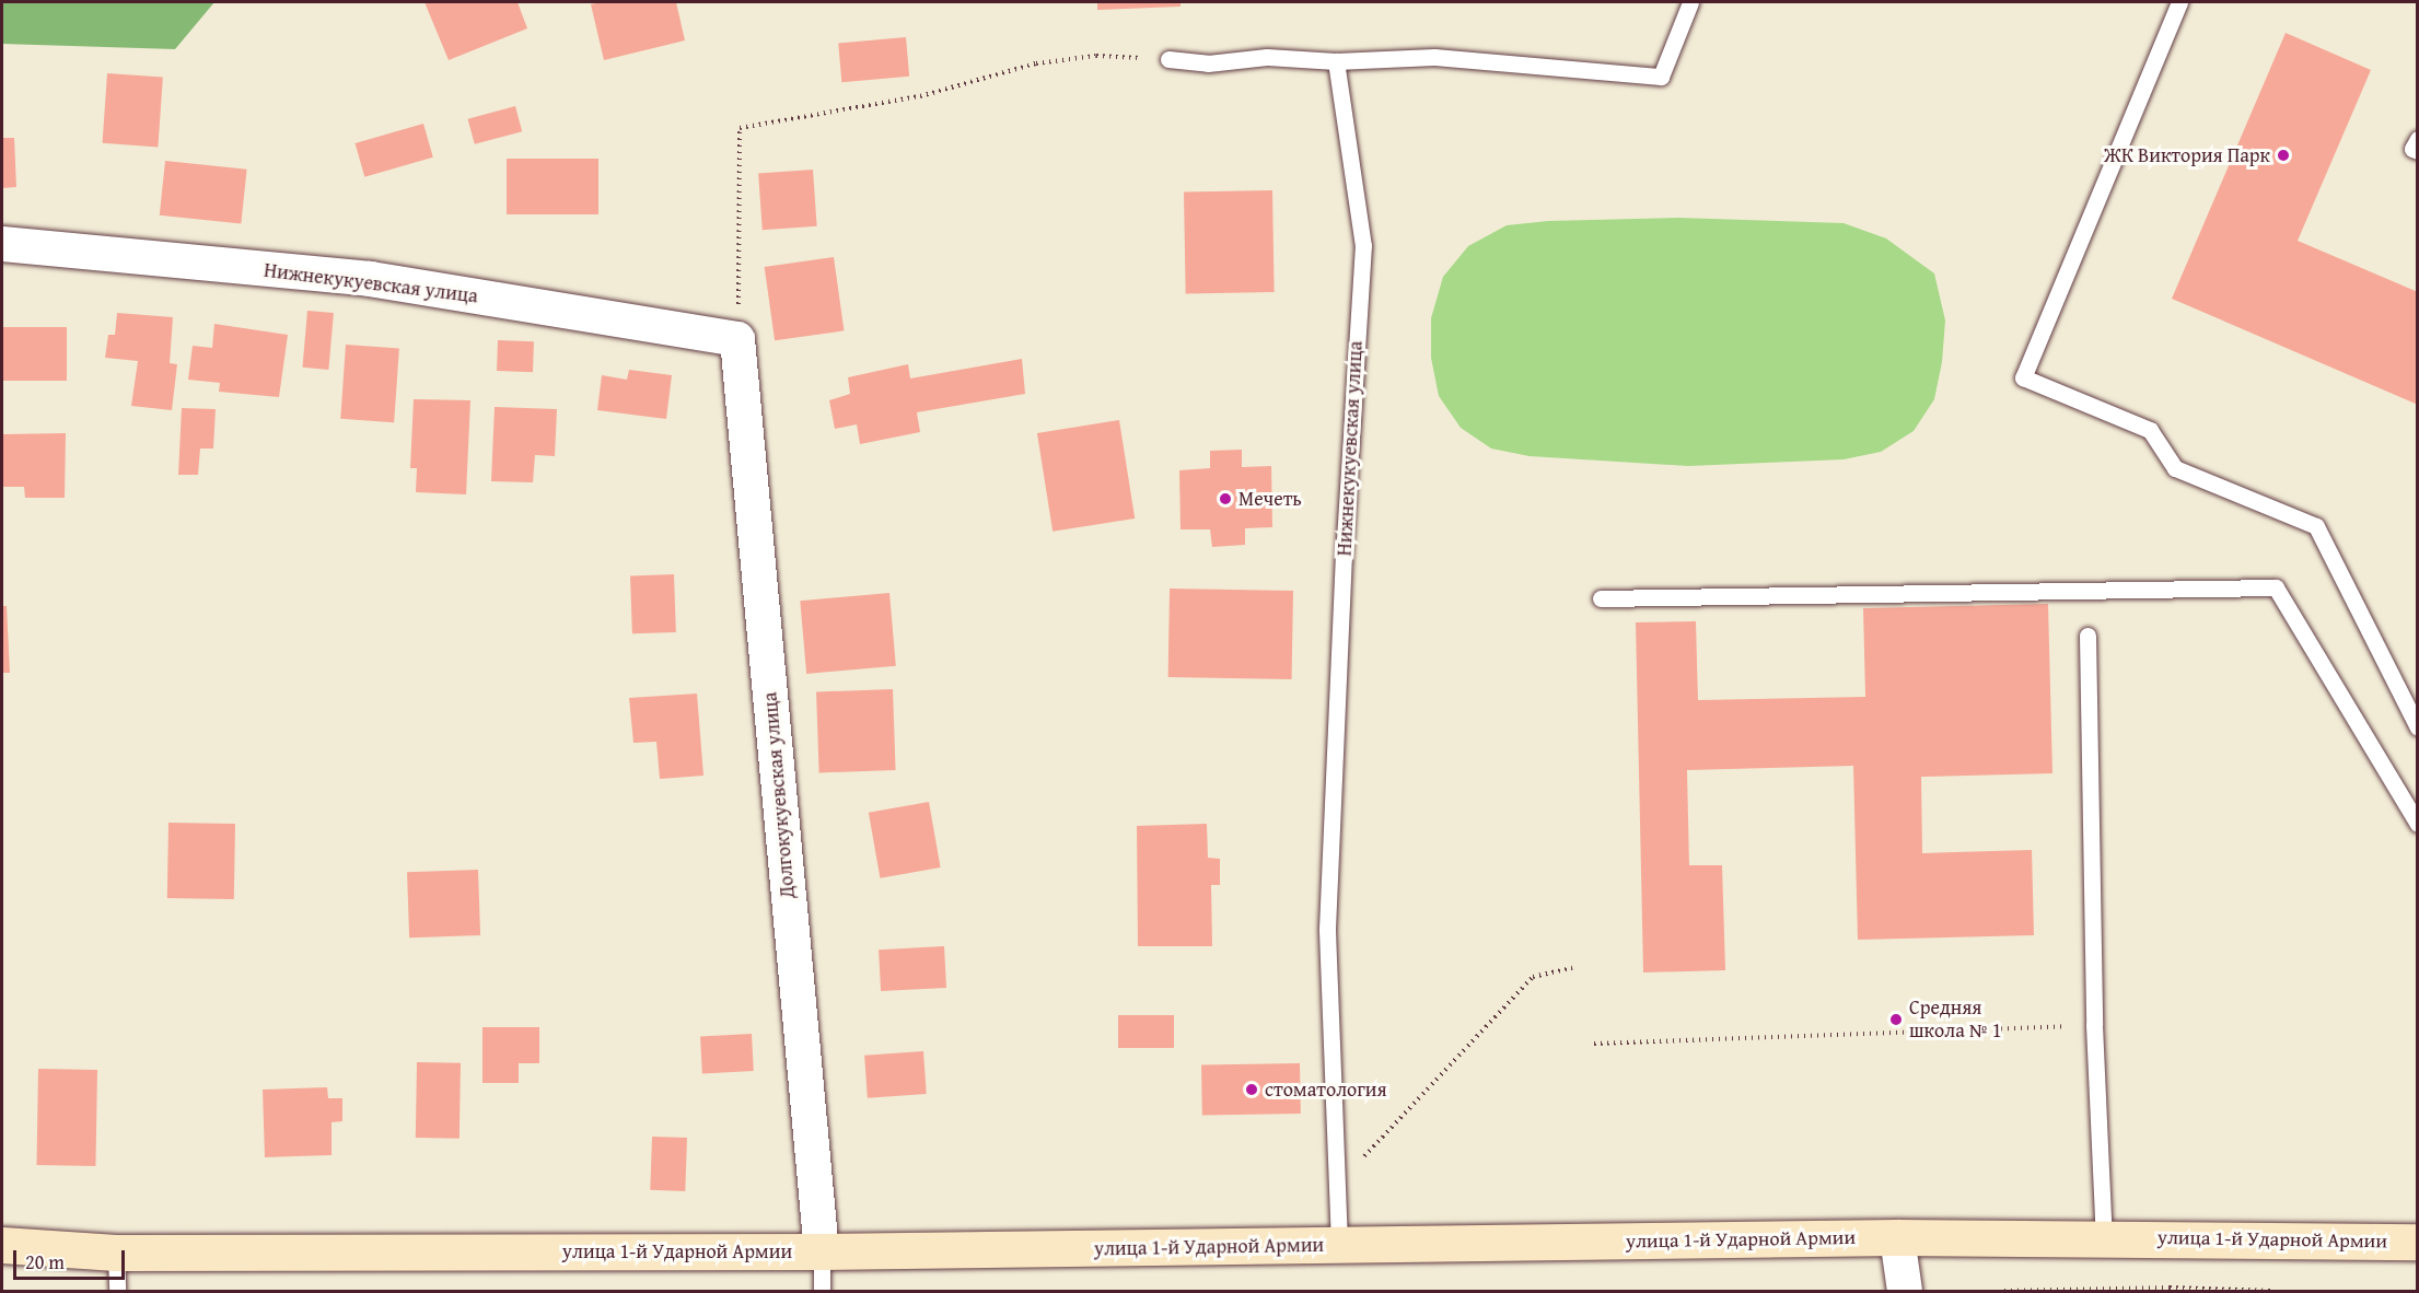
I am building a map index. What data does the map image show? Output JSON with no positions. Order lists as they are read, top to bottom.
{
  "streets": {
    "main road": ["улица 1-й Ударной Армии"],
    "street": ["Нижнекукуевская улица", "Долгокукуевская улица"]
  },
  "crossings": [
    ["Нижнекукуевская улица", "Долгокукуевская улица"],
    ["Нижнекукуевская улица", "улица 1-й Ударной Армии"],
    ["Долгокукуевская улица", "улица 1-й Ударной Армии"]
  ],
  "places": [
    "ЖК Виктория Парк",
    "Мечеть",
    "Средняя школа № 1",
    "стоматология"
  ],
  "scale_bar": "20 m"
}
